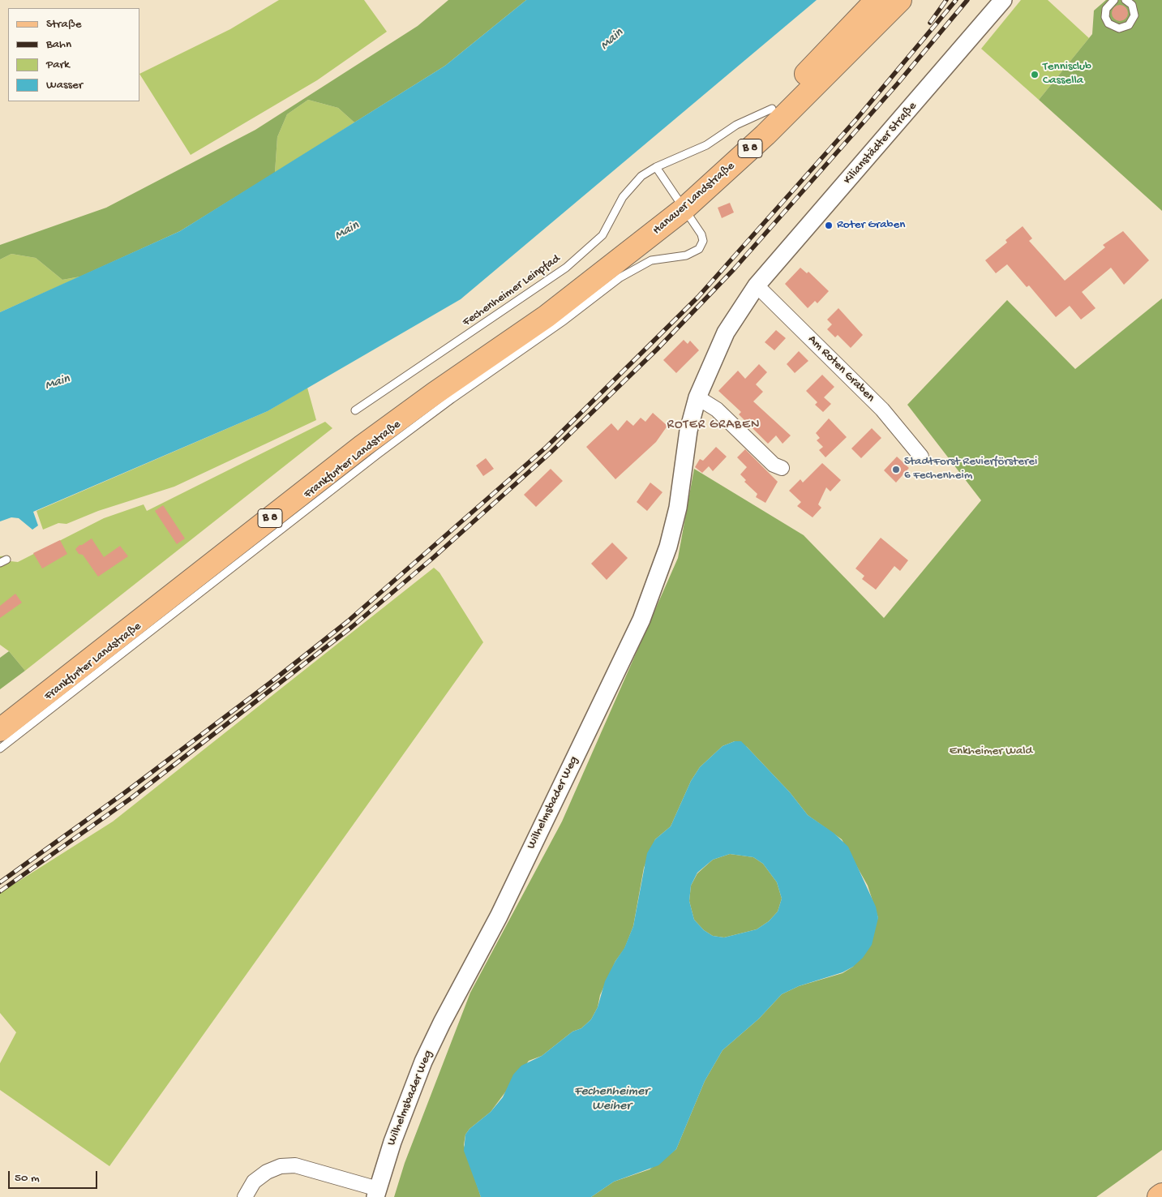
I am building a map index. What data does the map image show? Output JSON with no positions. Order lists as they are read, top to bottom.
{
  "streets": {
    "main road": ["B 8", "Hanauer Landstraße"],
    "street": ["Kilianstädter Straße", "Am Roten Graben", "Wilhelmsbader Weg"],
    "lane": ["Fechenheimer Leinpfad", "Frankfurter Landstraße"]
  },
  "crossings": [
    ["Kilianstädter Straße", "Am Roten Graben"],
    ["Kilianstädter Straße", "Wilhelmsbader Weg"],
    ["B 8", "Hanauer Landstraße"],
    ["B 8", "Frankfurter Landstraße"],
    ["Hanauer Landstraße", "Fechenheimer Leinpfad"],
    ["Hanauer Landstraße", "Frankfurter Landstraße"],
    ["Am Roten Graben", "Wilhelmsbader Weg"]
  ],
  "districts": ["ROTER GRABEN"],
  "water": ["Main", "Fechenheimer Weiher"],
  "parks": ["Enkheimer Wald"],
  "places": ["Tennisclub Cassella", "Roter Graben", "StadtForst Revierförsterei 6 Fechenheim"],
  "legend": [
    "Straße",
    "Bahn",
    "Park",
    "Wasser"
  ],
  "scale_bar": "50 m"
}
